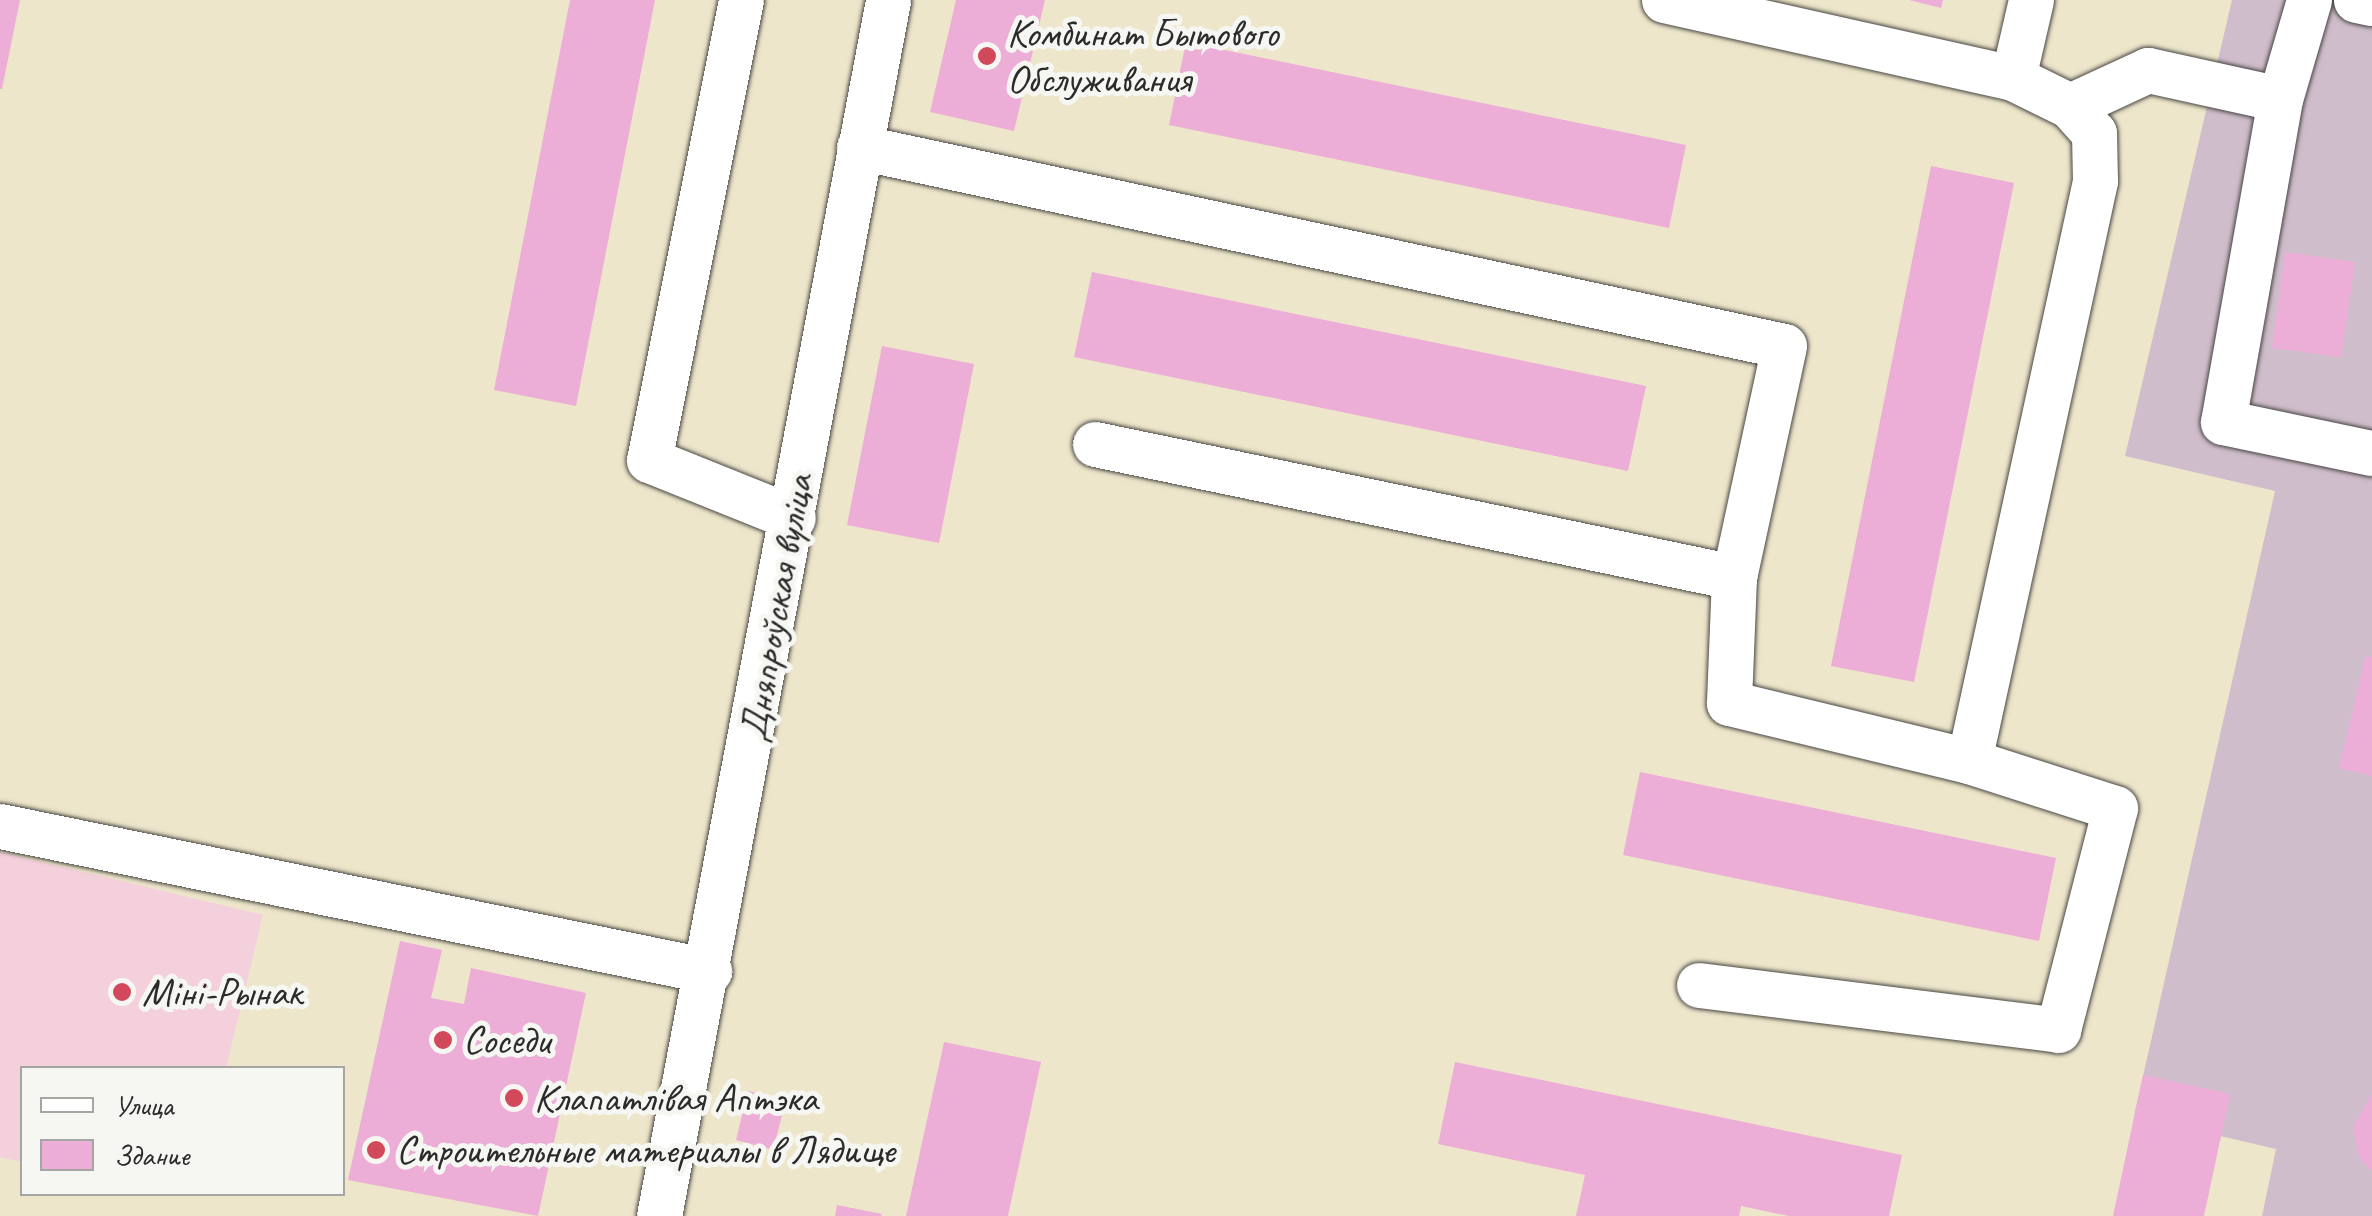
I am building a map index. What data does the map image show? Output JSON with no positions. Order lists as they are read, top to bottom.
{
  "streets": {
    "street": ["Дняпроўская вуліца"]
  },
  "places": [
    "Комбинат Бытового Обслуживания",
    "Міні-Рынак",
    "Соседи",
    "Клапатлівая Аптэка",
    "Строительные материалы в Лядище"
  ],
  "legend": ["Улица", "Здание"]
}
